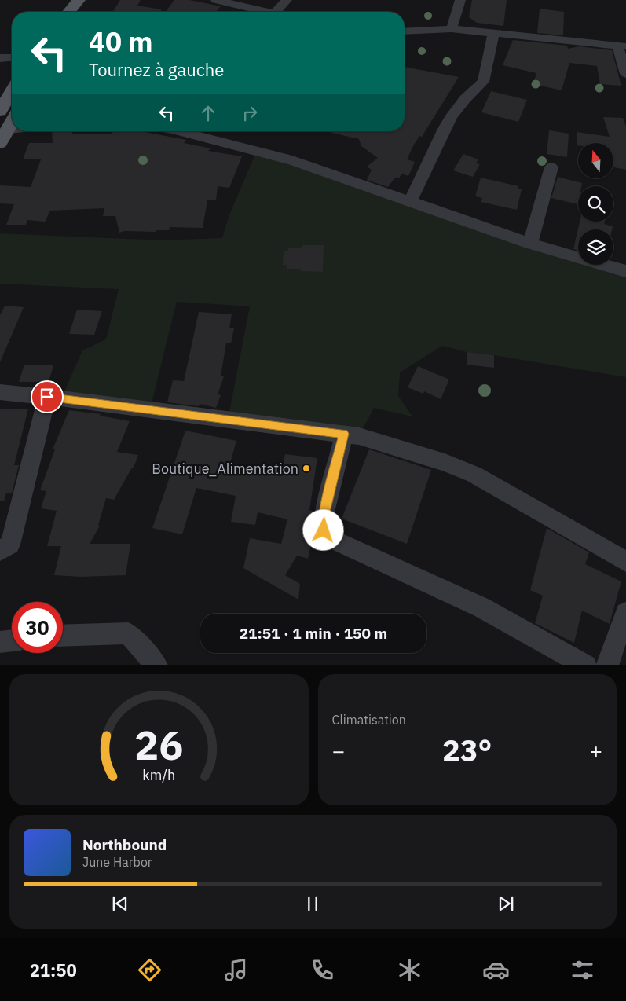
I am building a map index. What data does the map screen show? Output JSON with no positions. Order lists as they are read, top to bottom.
{
  "places": ["Boutique_Alimentation"],
  "north": "top",
  "page": {
    "turn": ["40 m", "Tournez à gauche"],
    "limit": "30",
    "trip": "21:51 · 1 min · 150 m",
    "tile": "Climatisation",
    "heat": ["−", "23°", "+"],
    "song": ["Northbound", "June Harbor"],
    "tabs": "21:50",
    "gauge": ["26", "km/h"]
  }
}
